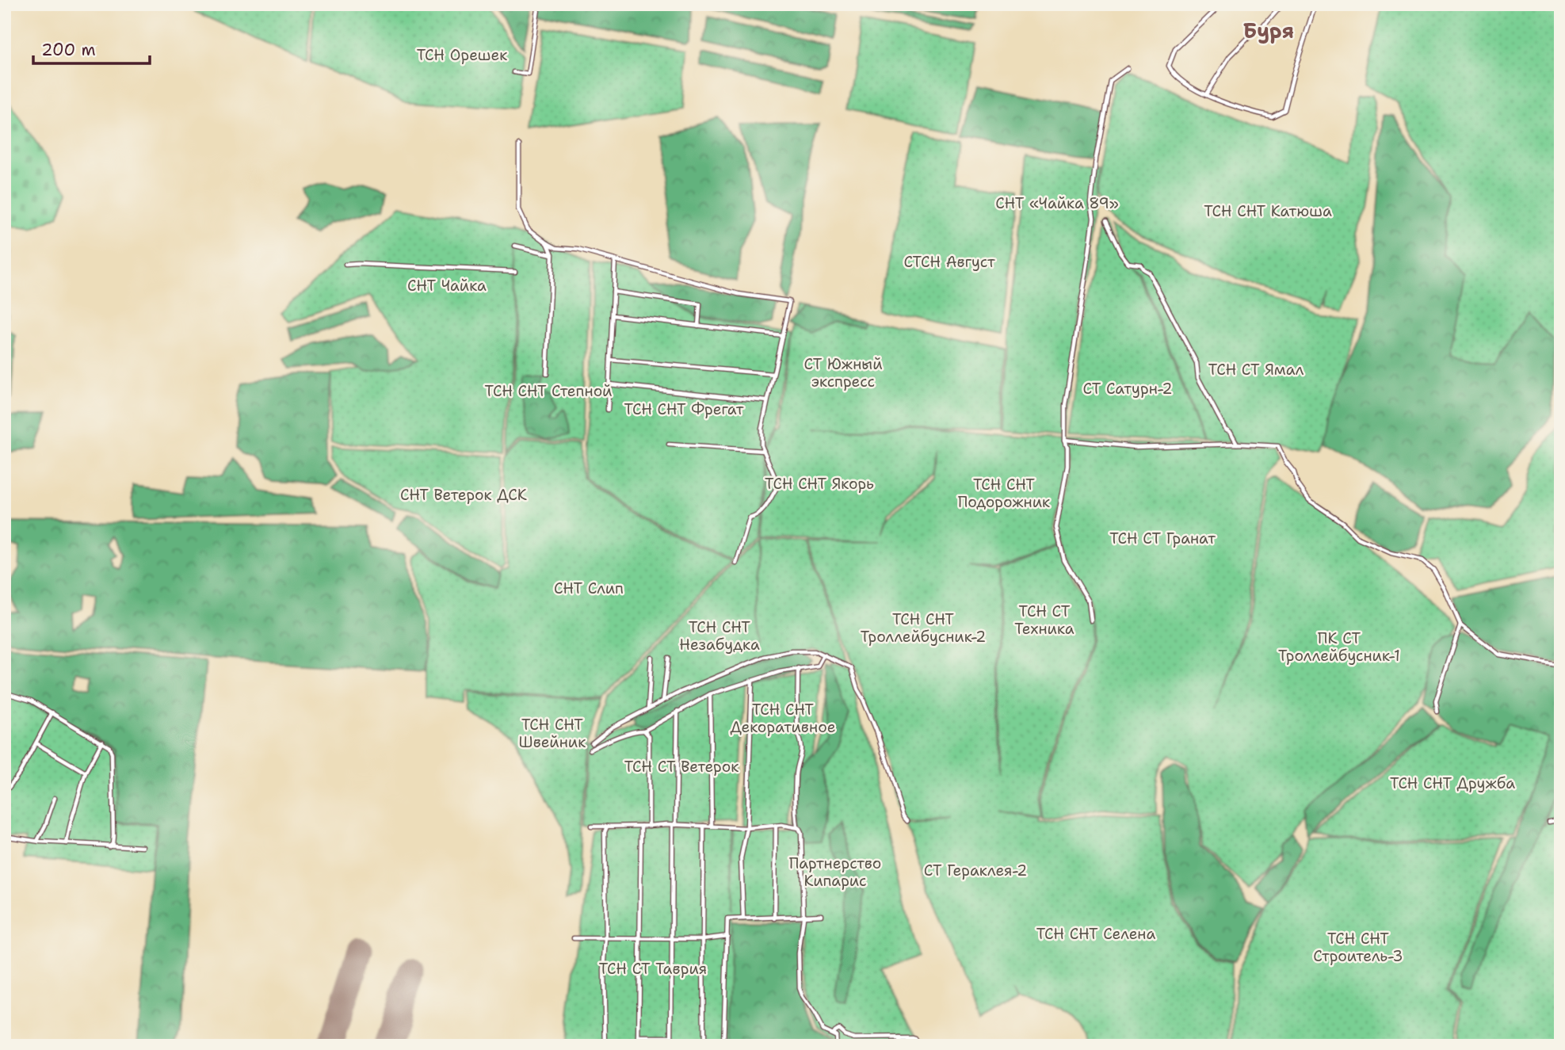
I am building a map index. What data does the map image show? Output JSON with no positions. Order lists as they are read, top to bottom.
{
  "districts": ["Буря"],
  "parks": [
    "ТСН Орешек",
    "СНТ «Чайка 89»",
    "ТСН СНТ Катюша",
    "СТСН Август",
    "СНТ Чайка",
    "СТ Южный экспресс",
    "ТСН СТ Ямал",
    "СТ Сатурн-2",
    "ТСН СНТ Степной",
    "ТСН СНТ Фрегат",
    "ТСН СНТ Якорь",
    "ТСН СНТ Подорожник",
    "СНТ Ветерок ДСК",
    "ТСН СТ Гранат",
    "СНТ Слип",
    "ТСН СТ Техника",
    "ТСН СНТ Троллейбусник-2",
    "ТСН СНТ Незабудка",
    "ПК СТ Троллейбусник-1",
    "ТСН СНТ Декоративное",
    "ТСН СНТ Швейник",
    "ТСН СТ Ветерок",
    "ТСН СНТ Дружба",
    "Партнерство Кипарис",
    "СТ Гераклея-2",
    "ТСН СНТ Селена",
    "ТСН СНТ Строитель-3",
    "ТСН СТ Таврия"
  ],
  "scale_bar": "200 m"
}
